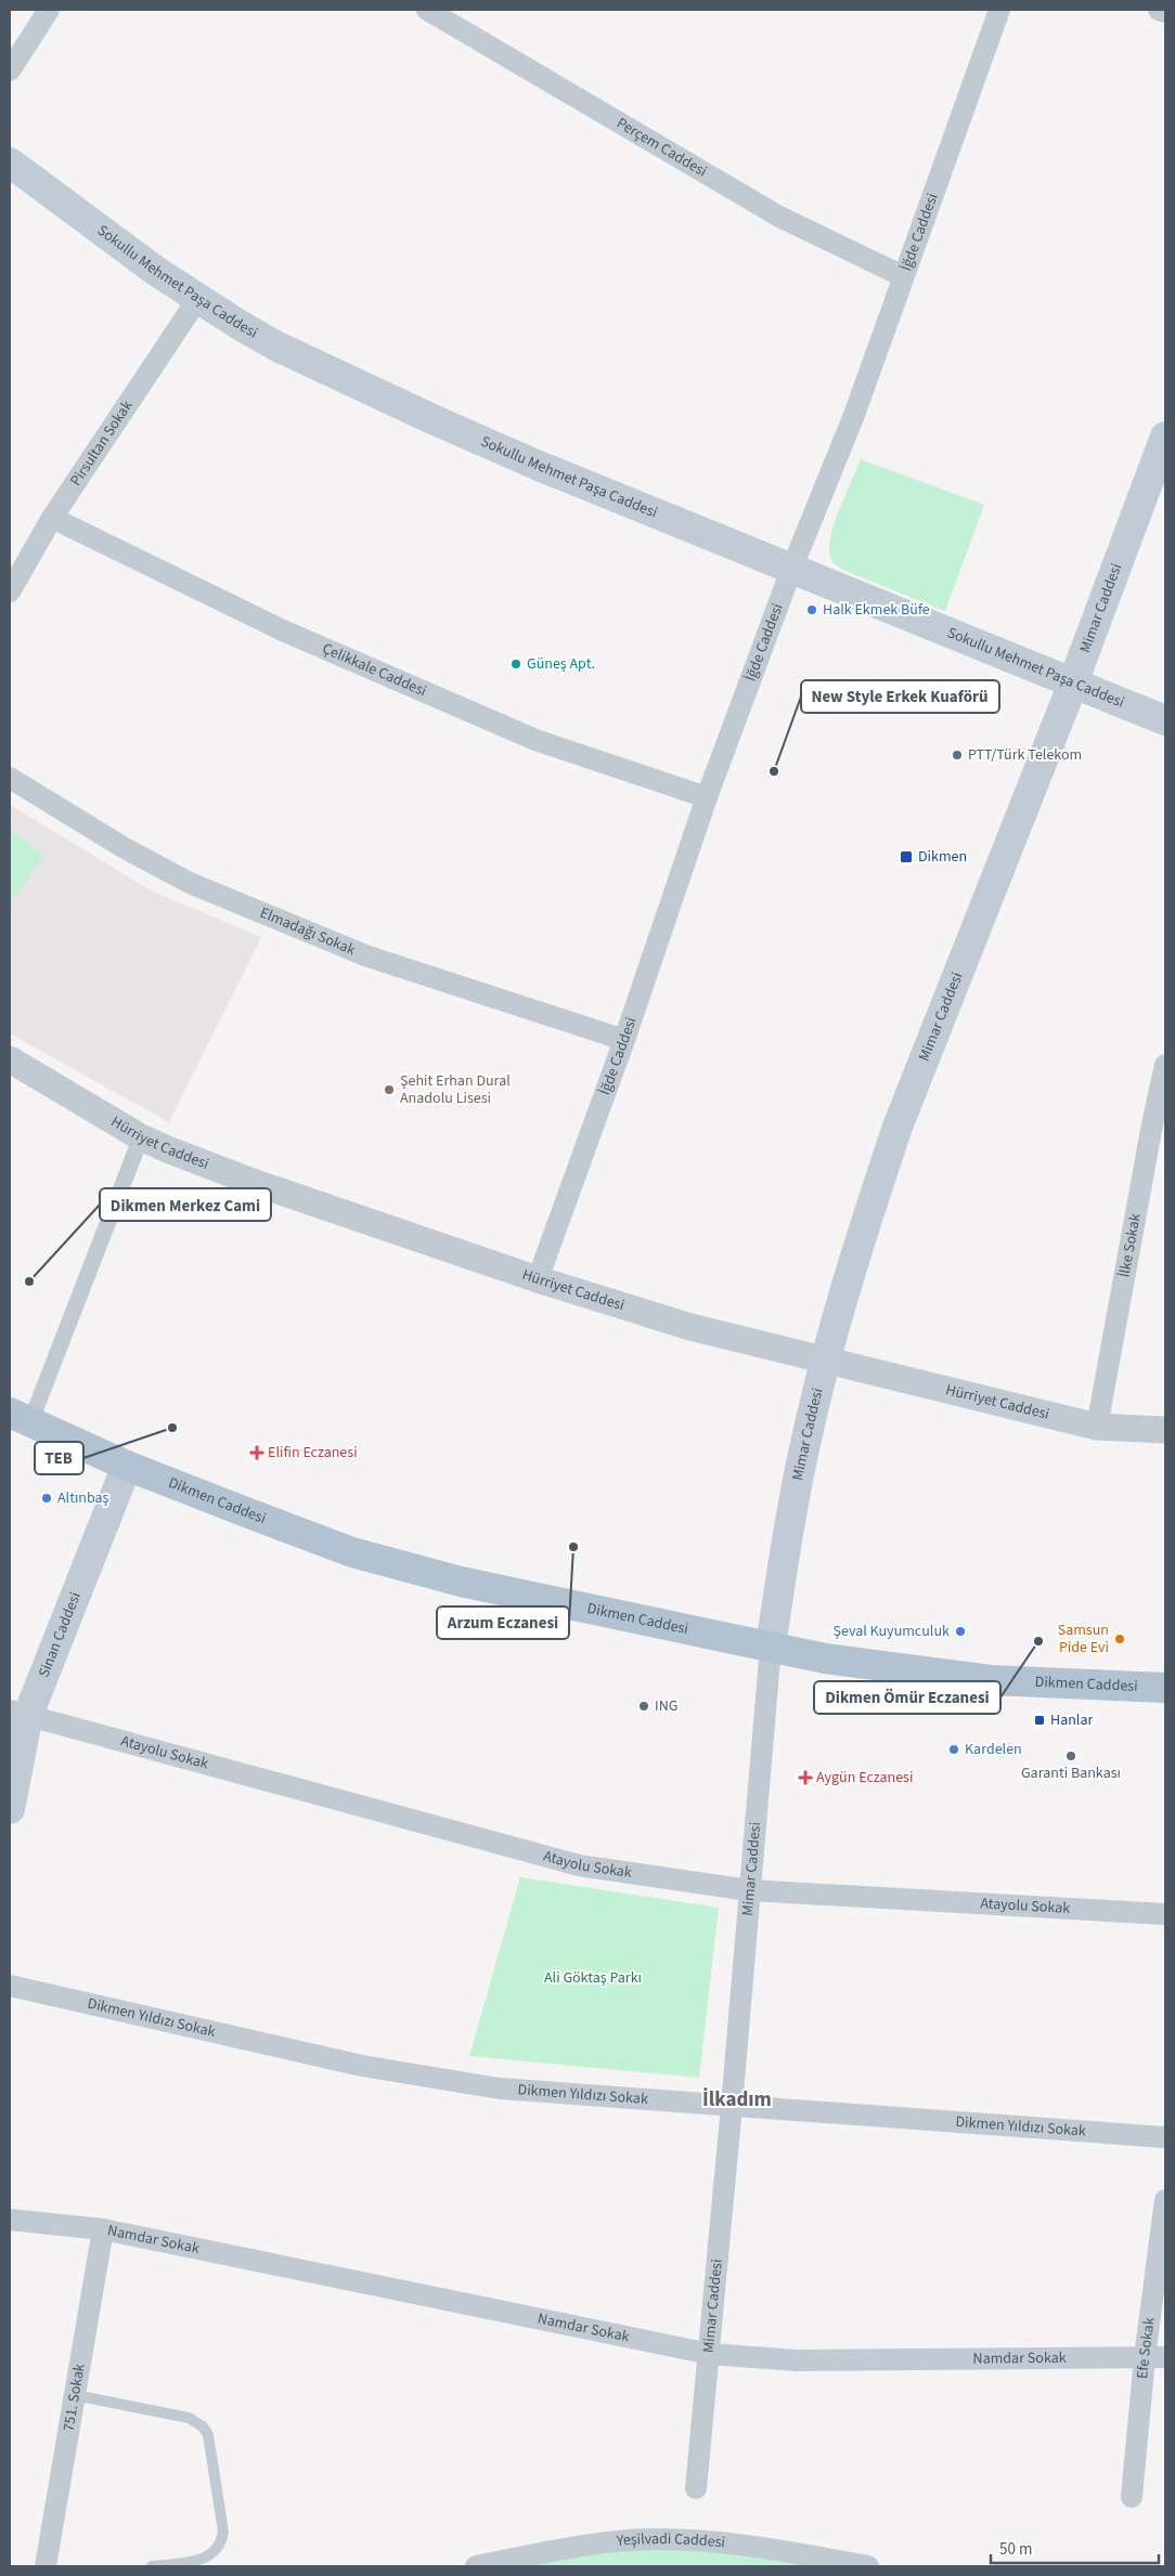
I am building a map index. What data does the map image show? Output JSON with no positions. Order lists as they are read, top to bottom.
{
  "streets": {
    "main road": [
      "Sokullu Mehmet Paşa Caddesi",
      "Mimar Caddesi",
      "Dikmen Caddesi",
      "Sinan Caddesi"
    ],
    "street": [
      "Perçem Caddesi",
      "İğde Caddesi",
      "Pirsultan Sokak",
      "Çelikkale Caddesi",
      "Elmadağı Sokak",
      "Hürriyet Caddesi",
      "İlke Sokak",
      "Atayolu Sokak",
      "Dikmen Yıldızı Sokak",
      "Namdar Sokak",
      "Efe Sokak",
      "751. Sokak",
      "Yeşilvadi Caddesi"
    ]
  },
  "crossings": [
    ["Perçem Caddesi", "İğde Caddesi"],
    ["İğde Caddesi", "Sokullu Mehmet Paşa Caddesi"],
    ["İğde Caddesi", "Çelikkale Caddesi"],
    ["İğde Caddesi", "Elmadağı Sokak"],
    ["İğde Caddesi", "Hürriyet Caddesi"],
    ["Sokullu Mehmet Paşa Caddesi", "Pirsultan Sokak"],
    ["Sokullu Mehmet Paşa Caddesi", "Mimar Caddesi"],
    ["Pirsultan Sokak", "Çelikkale Caddesi"],
    ["Mimar Caddesi", "Hürriyet Caddesi"],
    ["Mimar Caddesi", "Dikmen Caddesi"],
    ["Mimar Caddesi", "Atayolu Sokak"],
    ["Mimar Caddesi", "Dikmen Yıldızı Sokak"],
    ["Mimar Caddesi", "Namdar Sokak"],
    ["Hürriyet Caddesi", "İlke Sokak"],
    ["Dikmen Caddesi", "Sinan Caddesi"],
    ["Sinan Caddesi", "Atayolu Sokak"],
    ["Namdar Sokak", "Efe Sokak"],
    ["Namdar Sokak", "751. Sokak"]
  ],
  "districts": ["İlkadım"],
  "parks": ["Ali Göktaş Parkı"],
  "places": {
    "other": [
      "Halk Ekmek Büfe",
      "Güneş Apt.",
      "PTT/Türk Telekom",
      "New Style Erkek Kuaförü",
      "Şehit Erhan Dural Anadolu Lisesi",
      "Dikmen Merkez Cami",
      "TEB",
      "Altınbaş",
      "Arzum Eczanesi",
      "Şeval Kuyumculuk",
      "Samsun Pide Evi",
      "Dikmen Ömür Eczanesi",
      "ING",
      "Kardelen",
      "Garanti Bankası"
    ],
    "transit": ["Dikmen", "Hanlar"],
    "health": ["Elifin Eczanesi", "Aygün Eczanesi"]
  },
  "scale_bar": "50 m"
}
